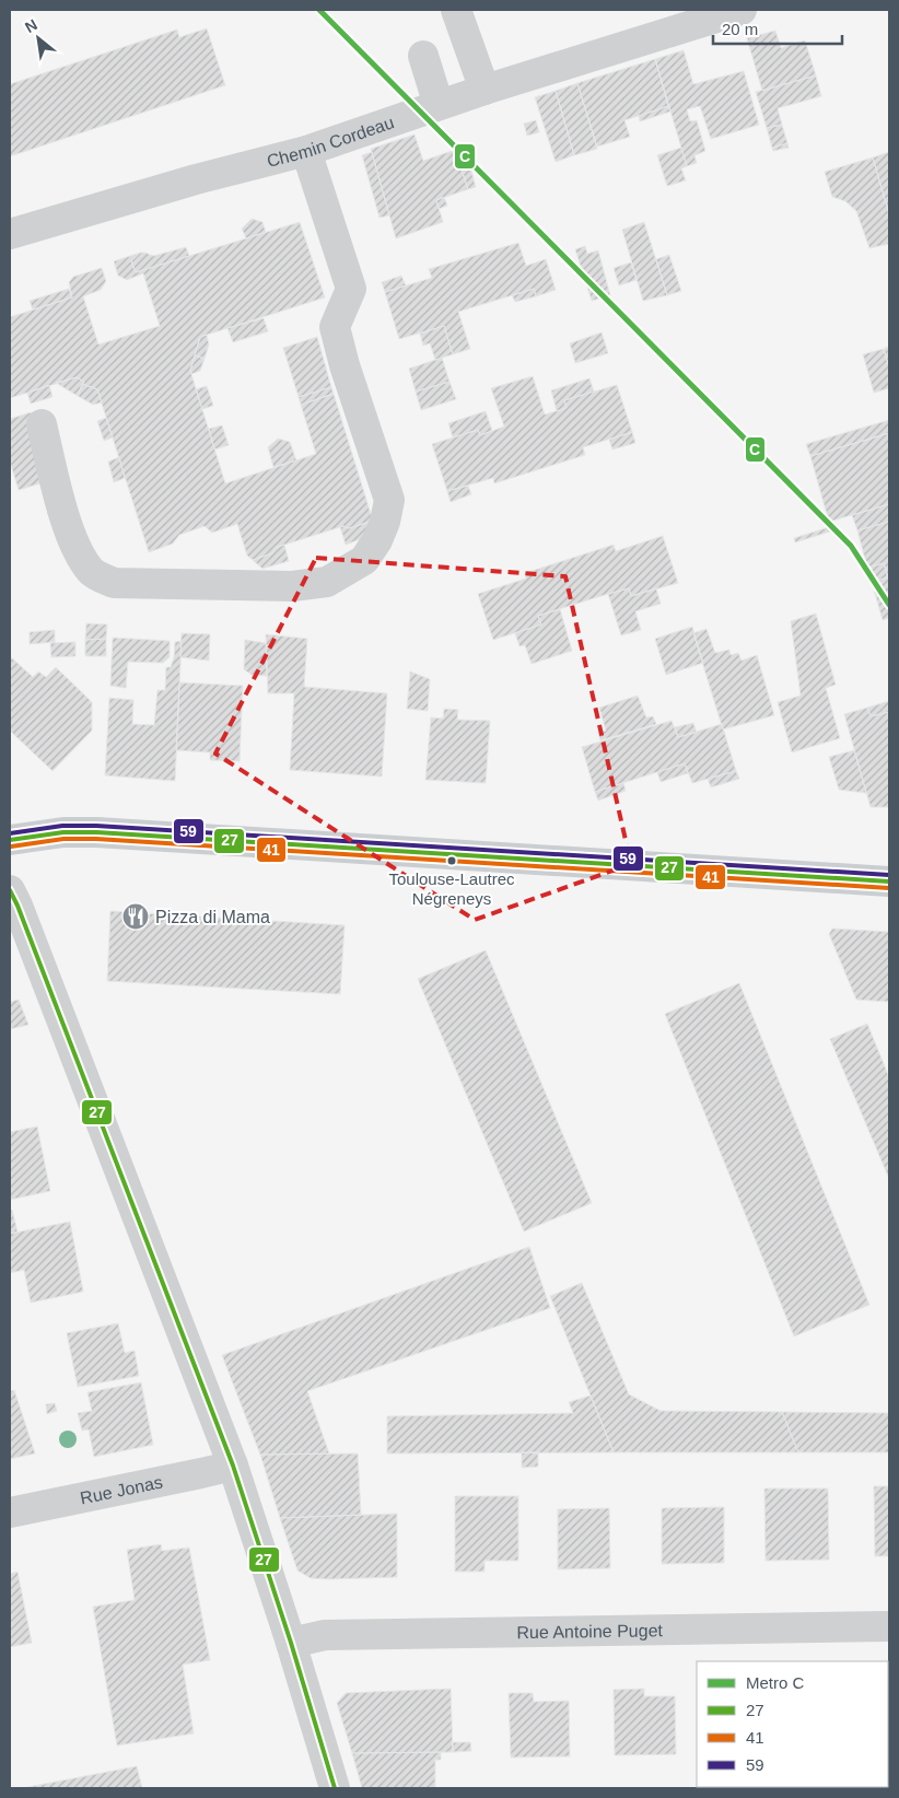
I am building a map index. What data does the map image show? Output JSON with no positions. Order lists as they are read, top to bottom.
{
  "streets": {
    "street": ["Chemin Cordeau", "Rue Jonas", "Rue Antoine Puget"]
  },
  "places": {
    "other": ["Toulouse-Lautrec Négreneys"],
    "restaurant": ["Pizza di Mama"]
  },
  "lines": [
    "metro line C",
    "transit line 59",
    "transit line 27",
    "transit line 41"
  ],
  "legend": [
    "Metro C",
    "27",
    "41",
    "59"
  ],
  "scale_bar": "20 m",
  "north": "top left"
}
